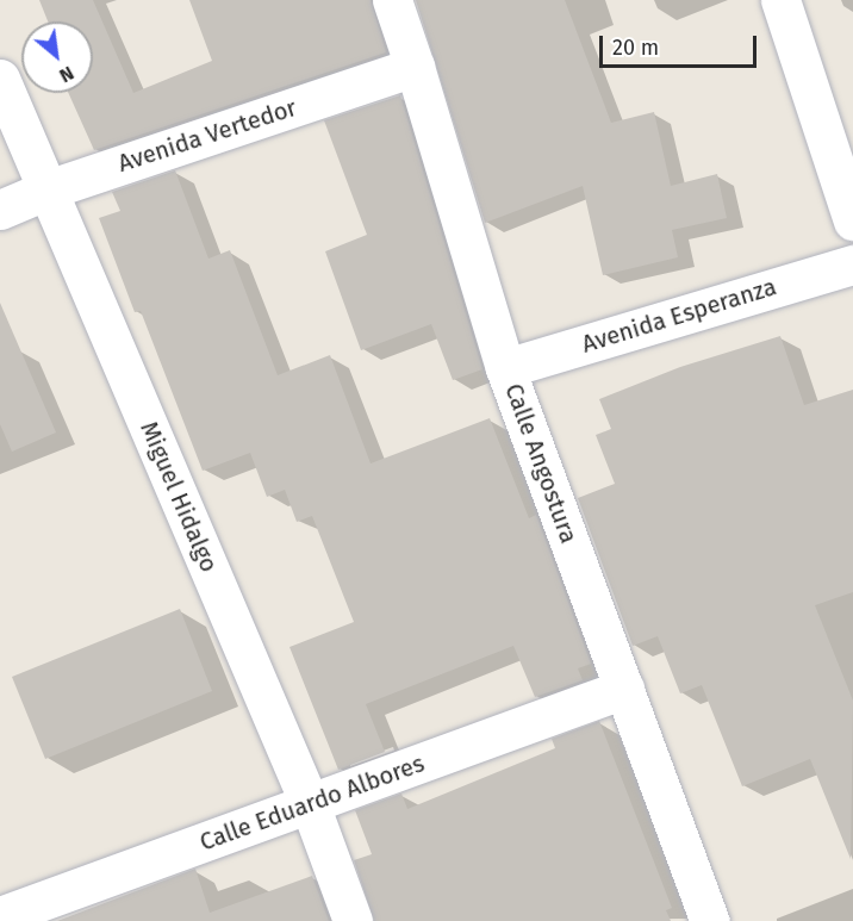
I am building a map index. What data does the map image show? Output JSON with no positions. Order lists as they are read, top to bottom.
{
  "streets": {
    "street": [
      "Avenida Vertedor",
      "Avenida Esperanza",
      "Calle Angostura",
      "Miguel Hidalgo",
      "Calle Eduardo Albores"
    ]
  },
  "crossings": [
    ["Avenida Vertedor", "Calle Angostura"],
    ["Avenida Vertedor", "Miguel Hidalgo"],
    ["Avenida Esperanza", "Calle Angostura"],
    ["Calle Angostura", "Calle Eduardo Albores"],
    ["Miguel Hidalgo", "Calle Eduardo Albores"]
  ],
  "scale_bar": "20 m",
  "north": "bottom right"
}
